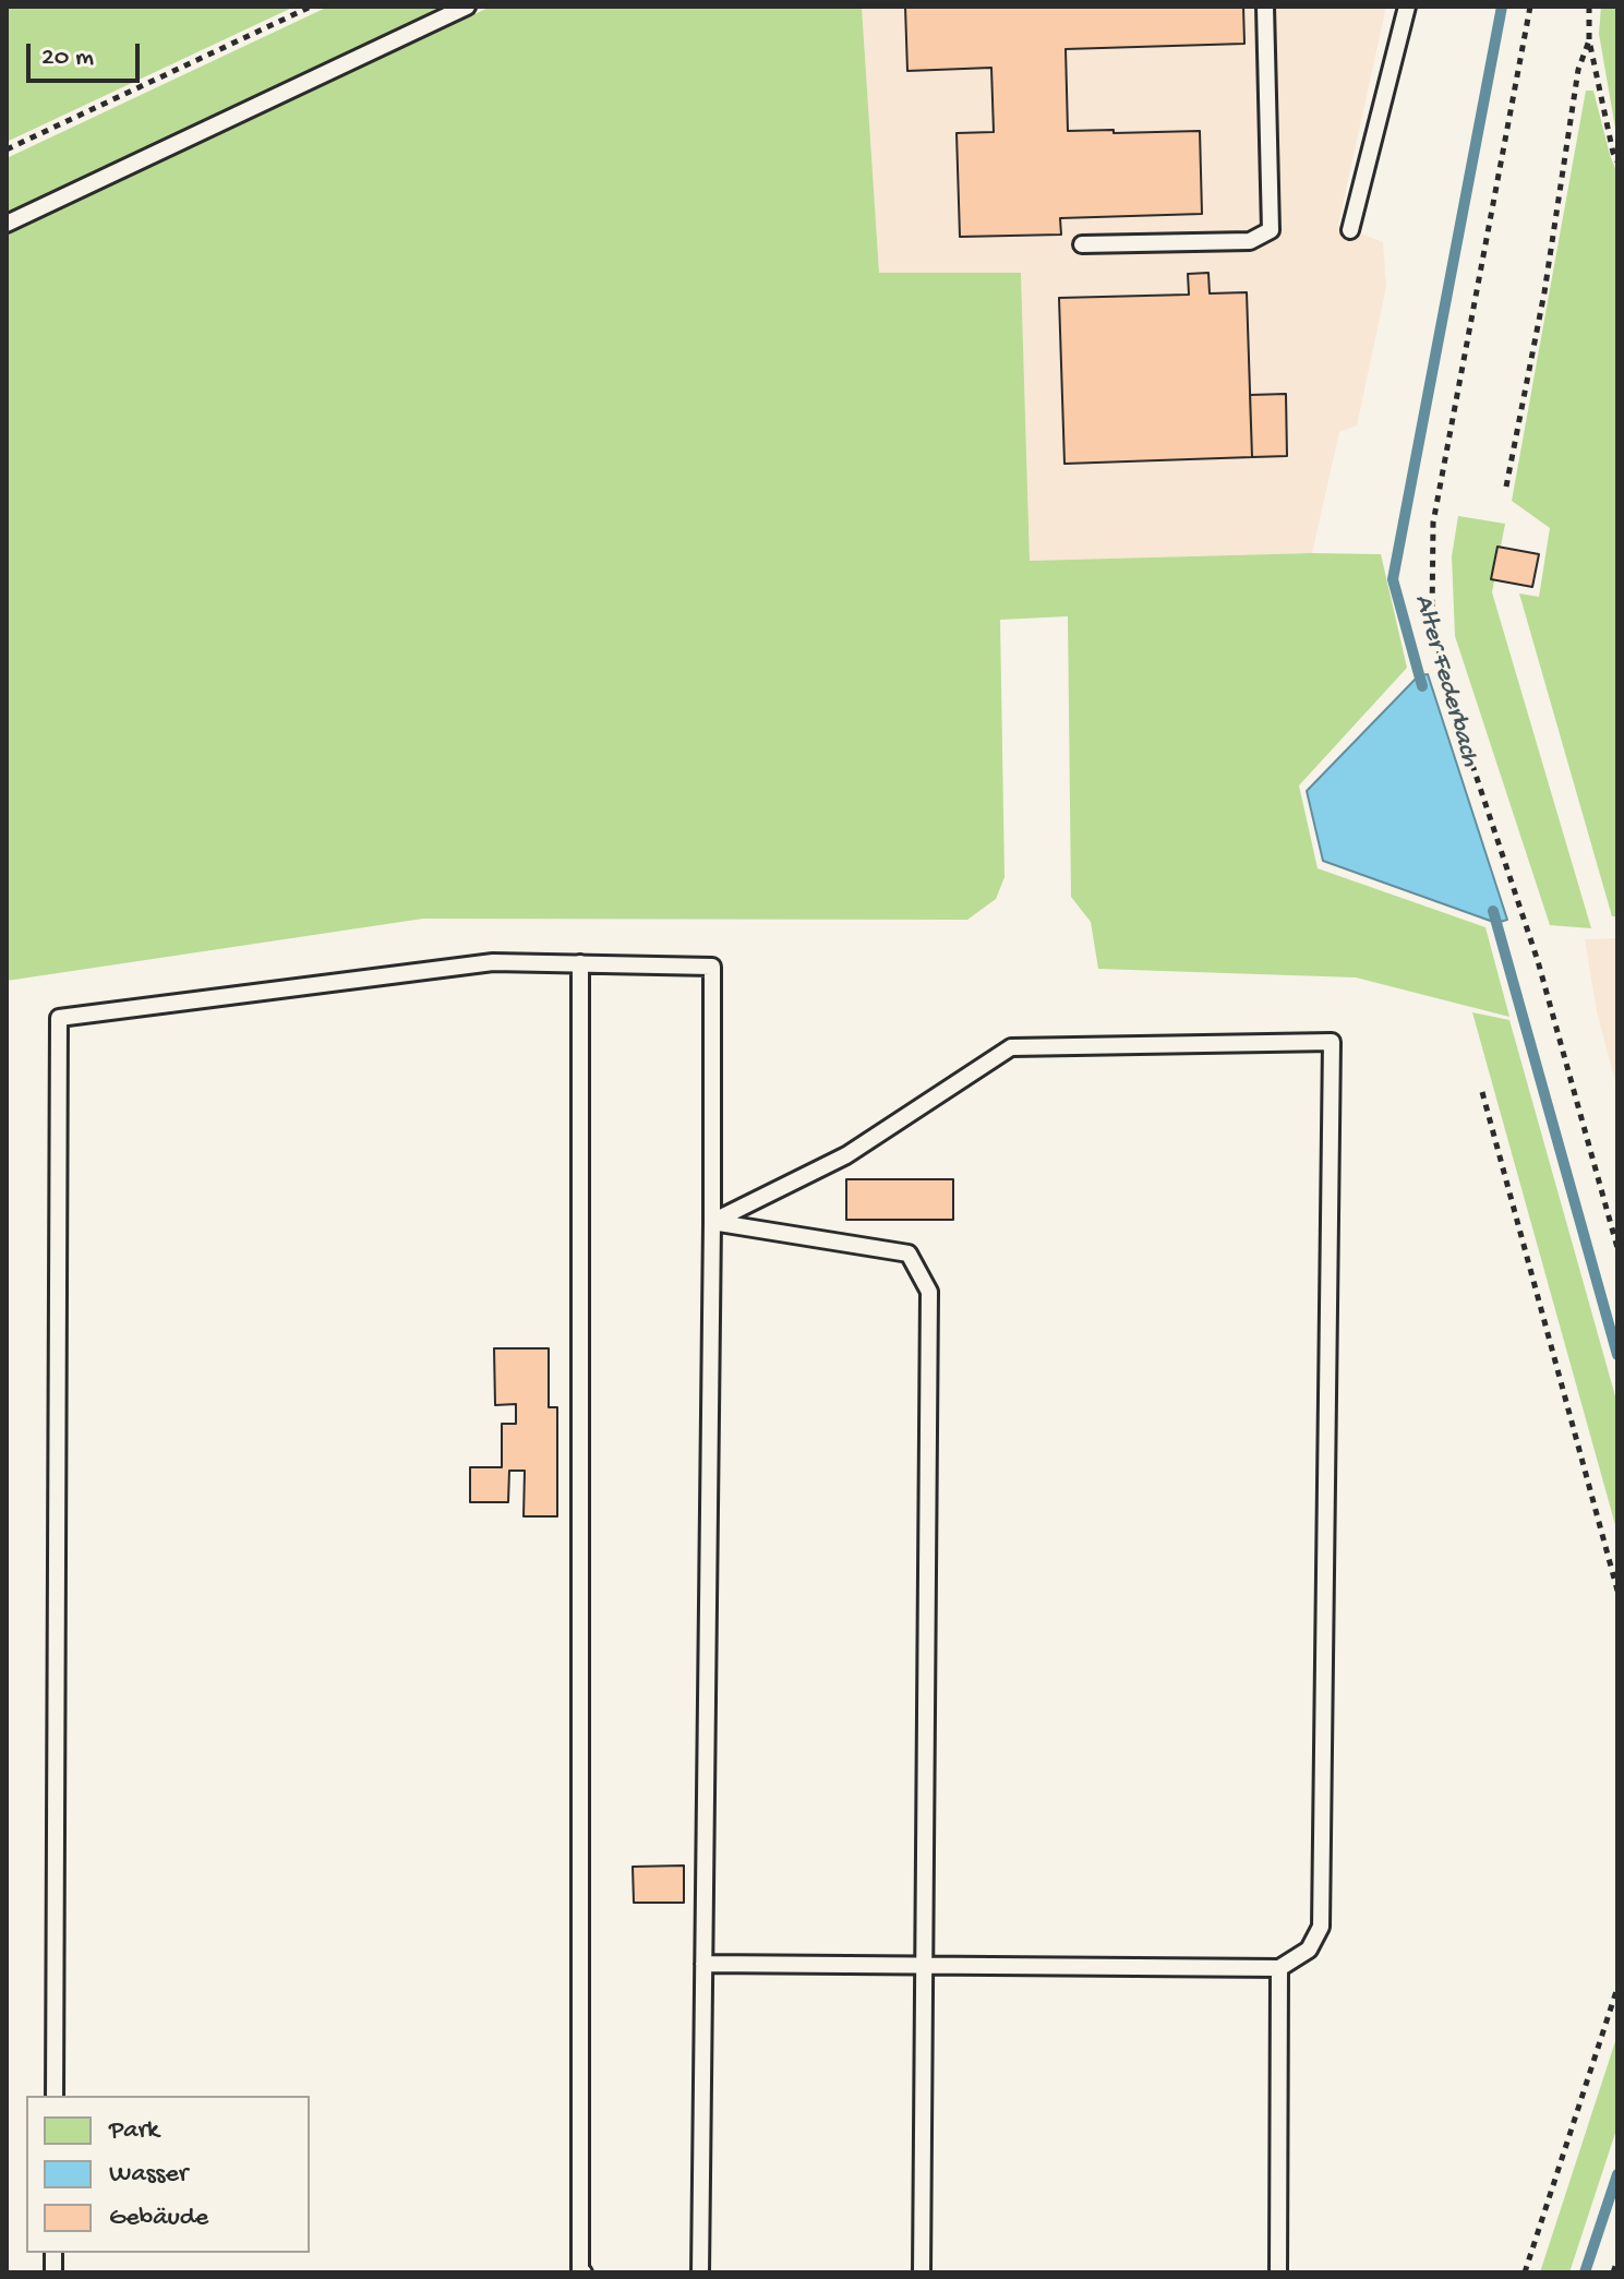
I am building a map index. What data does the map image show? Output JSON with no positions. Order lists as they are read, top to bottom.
{
  "water": ["Alter Federbach"],
  "legend": ["Park", "Wasser", "Gebäude"],
  "scale_bar": "20 m"
}
